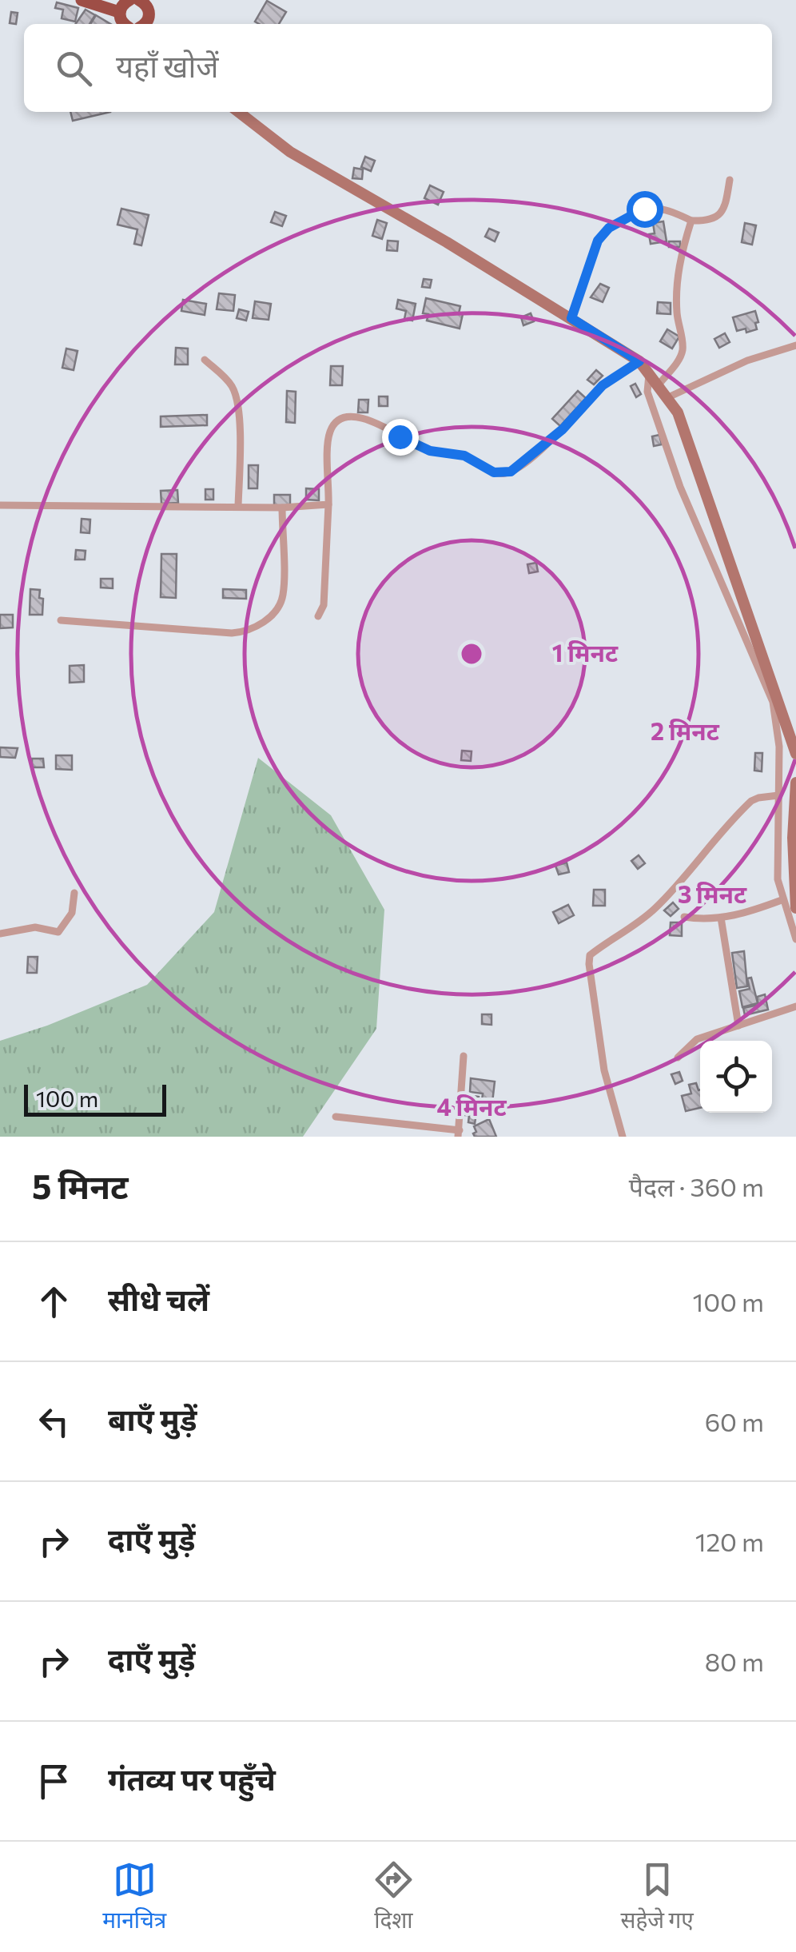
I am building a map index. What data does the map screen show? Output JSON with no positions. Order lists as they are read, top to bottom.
{
  "scale_bar": "100 m",
  "page": {
    "search": "यहाँ खोजें",
    "scale": "100 m",
    "heading": ["5 मिनट", "पैदल · 360 m"],
    "list": [
      ["सीधे चलें", "100 m"],
      ["बाएँ मुड़ें", "60 m"],
      ["दाएँ मुड़ें", "120 m"],
      ["दाएँ मुड़ें", "80 m"],
      "गंतव्य पर पहुँचे"
    ],
    "nav": ["मानचित्र", "दिशा", "सहेजे गए"]
  },
  "rings": [
    "1 मिनट",
    "2 मिनट",
    "3 मिनट",
    "4 मिनट"
  ]
}
